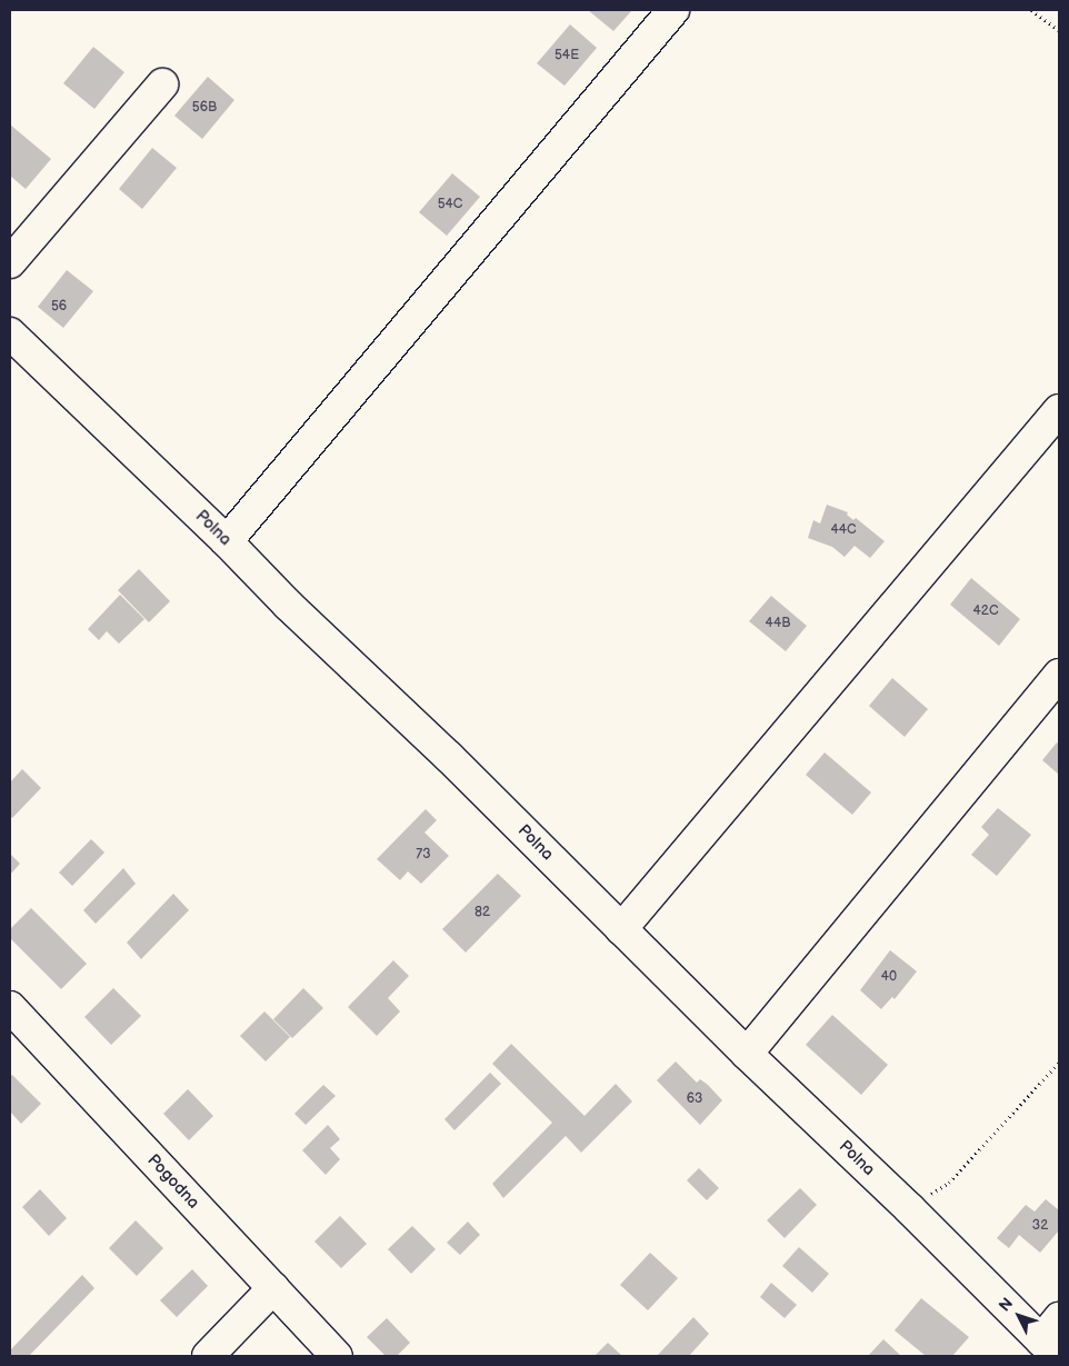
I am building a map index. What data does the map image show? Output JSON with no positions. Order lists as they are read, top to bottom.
{
  "streets": {
    "street": ["Polna", "Pogodna"]
  },
  "house_numbers": [
    "54E",
    "56B",
    "54C",
    "56",
    "44C",
    "42C",
    "44B",
    "73",
    "82",
    "40",
    "63",
    "32"
  ],
  "north": "top left"
}
